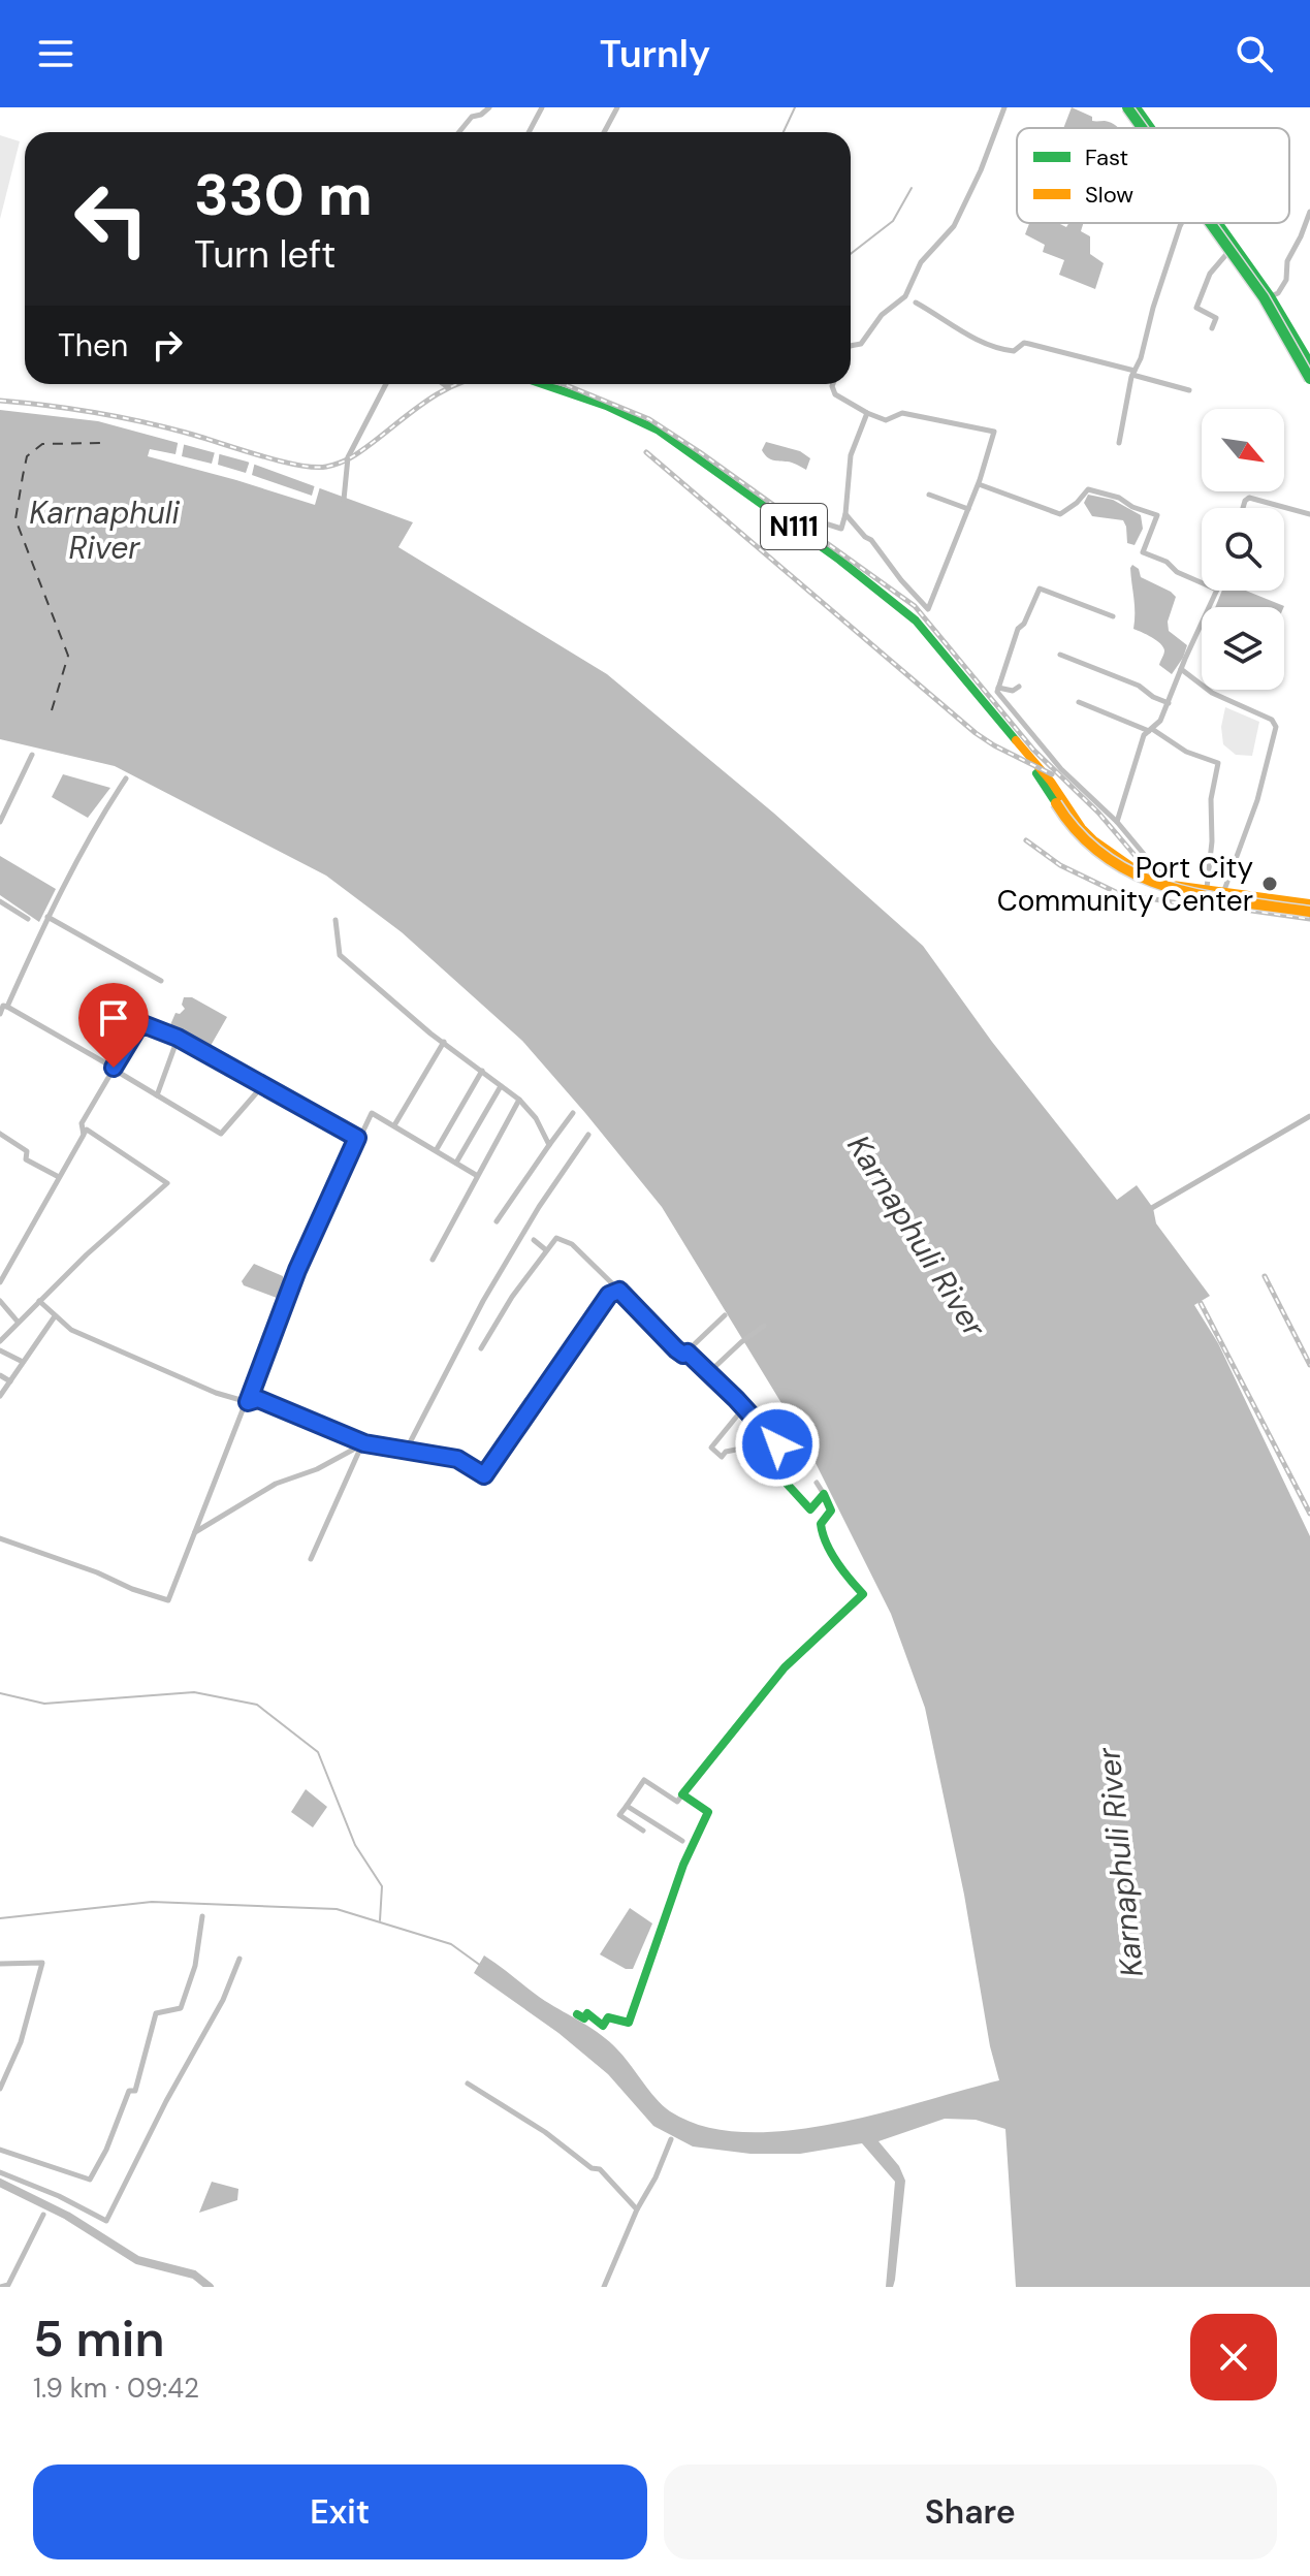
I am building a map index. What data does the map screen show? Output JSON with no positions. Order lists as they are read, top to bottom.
{
  "streets": {
    "main road": ["N111"]
  },
  "water": ["Karnaphuli River"],
  "places": ["Port City Community Center"],
  "legend": ["Fast", "Slow"],
  "north": "bottom right",
  "page": {
    "header": "Turnly",
    "turn": ["330 m", "Turn left"],
    "then": "Then",
    "heading": ["5 min", "1.9 km · 09:42"],
    "buttons": ["Exit", "Share"]
  }
}
